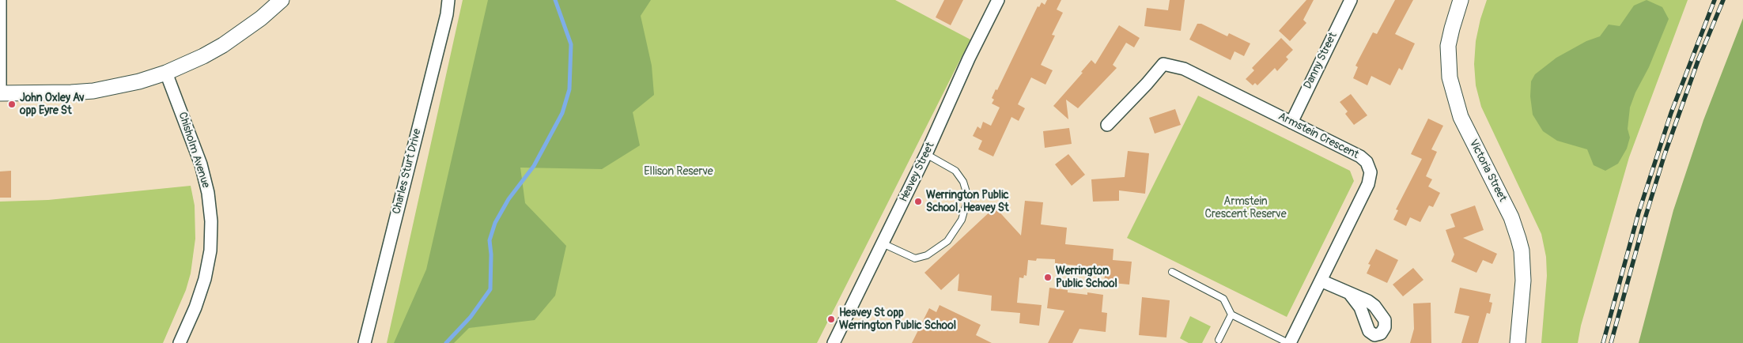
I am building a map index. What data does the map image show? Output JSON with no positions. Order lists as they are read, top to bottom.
{
  "streets": {
    "street": [
      "Danny Street",
      "Armstein Crescent",
      "Chisholm Avenue",
      "Victoria Street",
      "Charles Sturt Drive",
      "Heavey Street"
    ]
  },
  "crossings": [
    ["Danny Street", "Armstein Crescent"]
  ],
  "parks": ["Ellison Reserve", "Armstein Crescent Reserve"],
  "places": [
    "John Oxley Av opp Eyre St",
    "Werrington Public School, Heavey St",
    "Werrington Public School",
    "Heavey St opp Werrington Public School"
  ]
}
